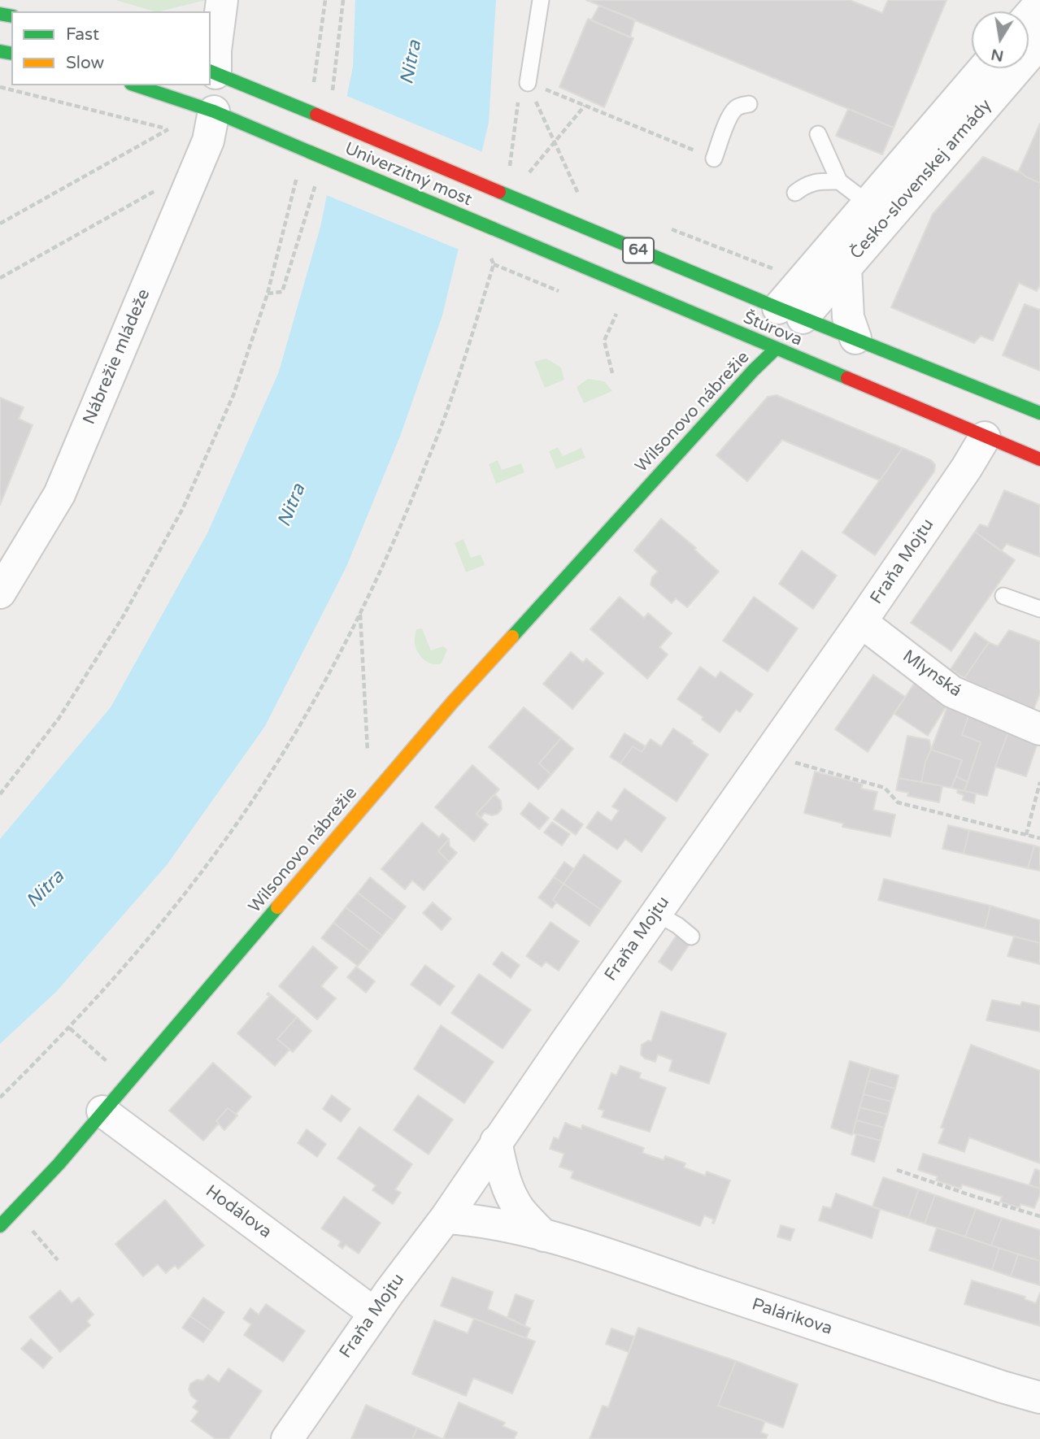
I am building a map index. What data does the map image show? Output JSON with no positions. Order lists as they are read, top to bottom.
{
  "streets": {
    "main road": [
      "Univerzitný most",
      "64",
      "Štúrova",
      "Wilsonovo nábrežie"
    ],
    "street": [
      "Česko-slovenskej armády",
      "Nábrežie mládeže",
      "Fraňa Mojtu",
      "Mlynská",
      "Hodálova",
      "Palárikova"
    ]
  },
  "crossings": [
    ["Univerzitný most", "64"],
    ["Univerzitný most", "Štúrova"],
    ["Univerzitný most", "Nábrežie mládeže"],
    ["Česko-slovenskej armády", "Štúrova"],
    ["64", "Nábrežie mládeže"],
    ["Štúrova", "Wilsonovo nábrežie"],
    ["Štúrova", "Fraňa Mojtu"],
    ["Wilsonovo nábrežie", "Hodálova"],
    ["Fraňa Mojtu", "Mlynská"],
    ["Fraňa Mojtu", "Hodálova"],
    ["Fraňa Mojtu", "Palárikova"]
  ],
  "water": ["Nitra"],
  "legend": ["Fast", "Slow"],
  "north": "bottom"
}
